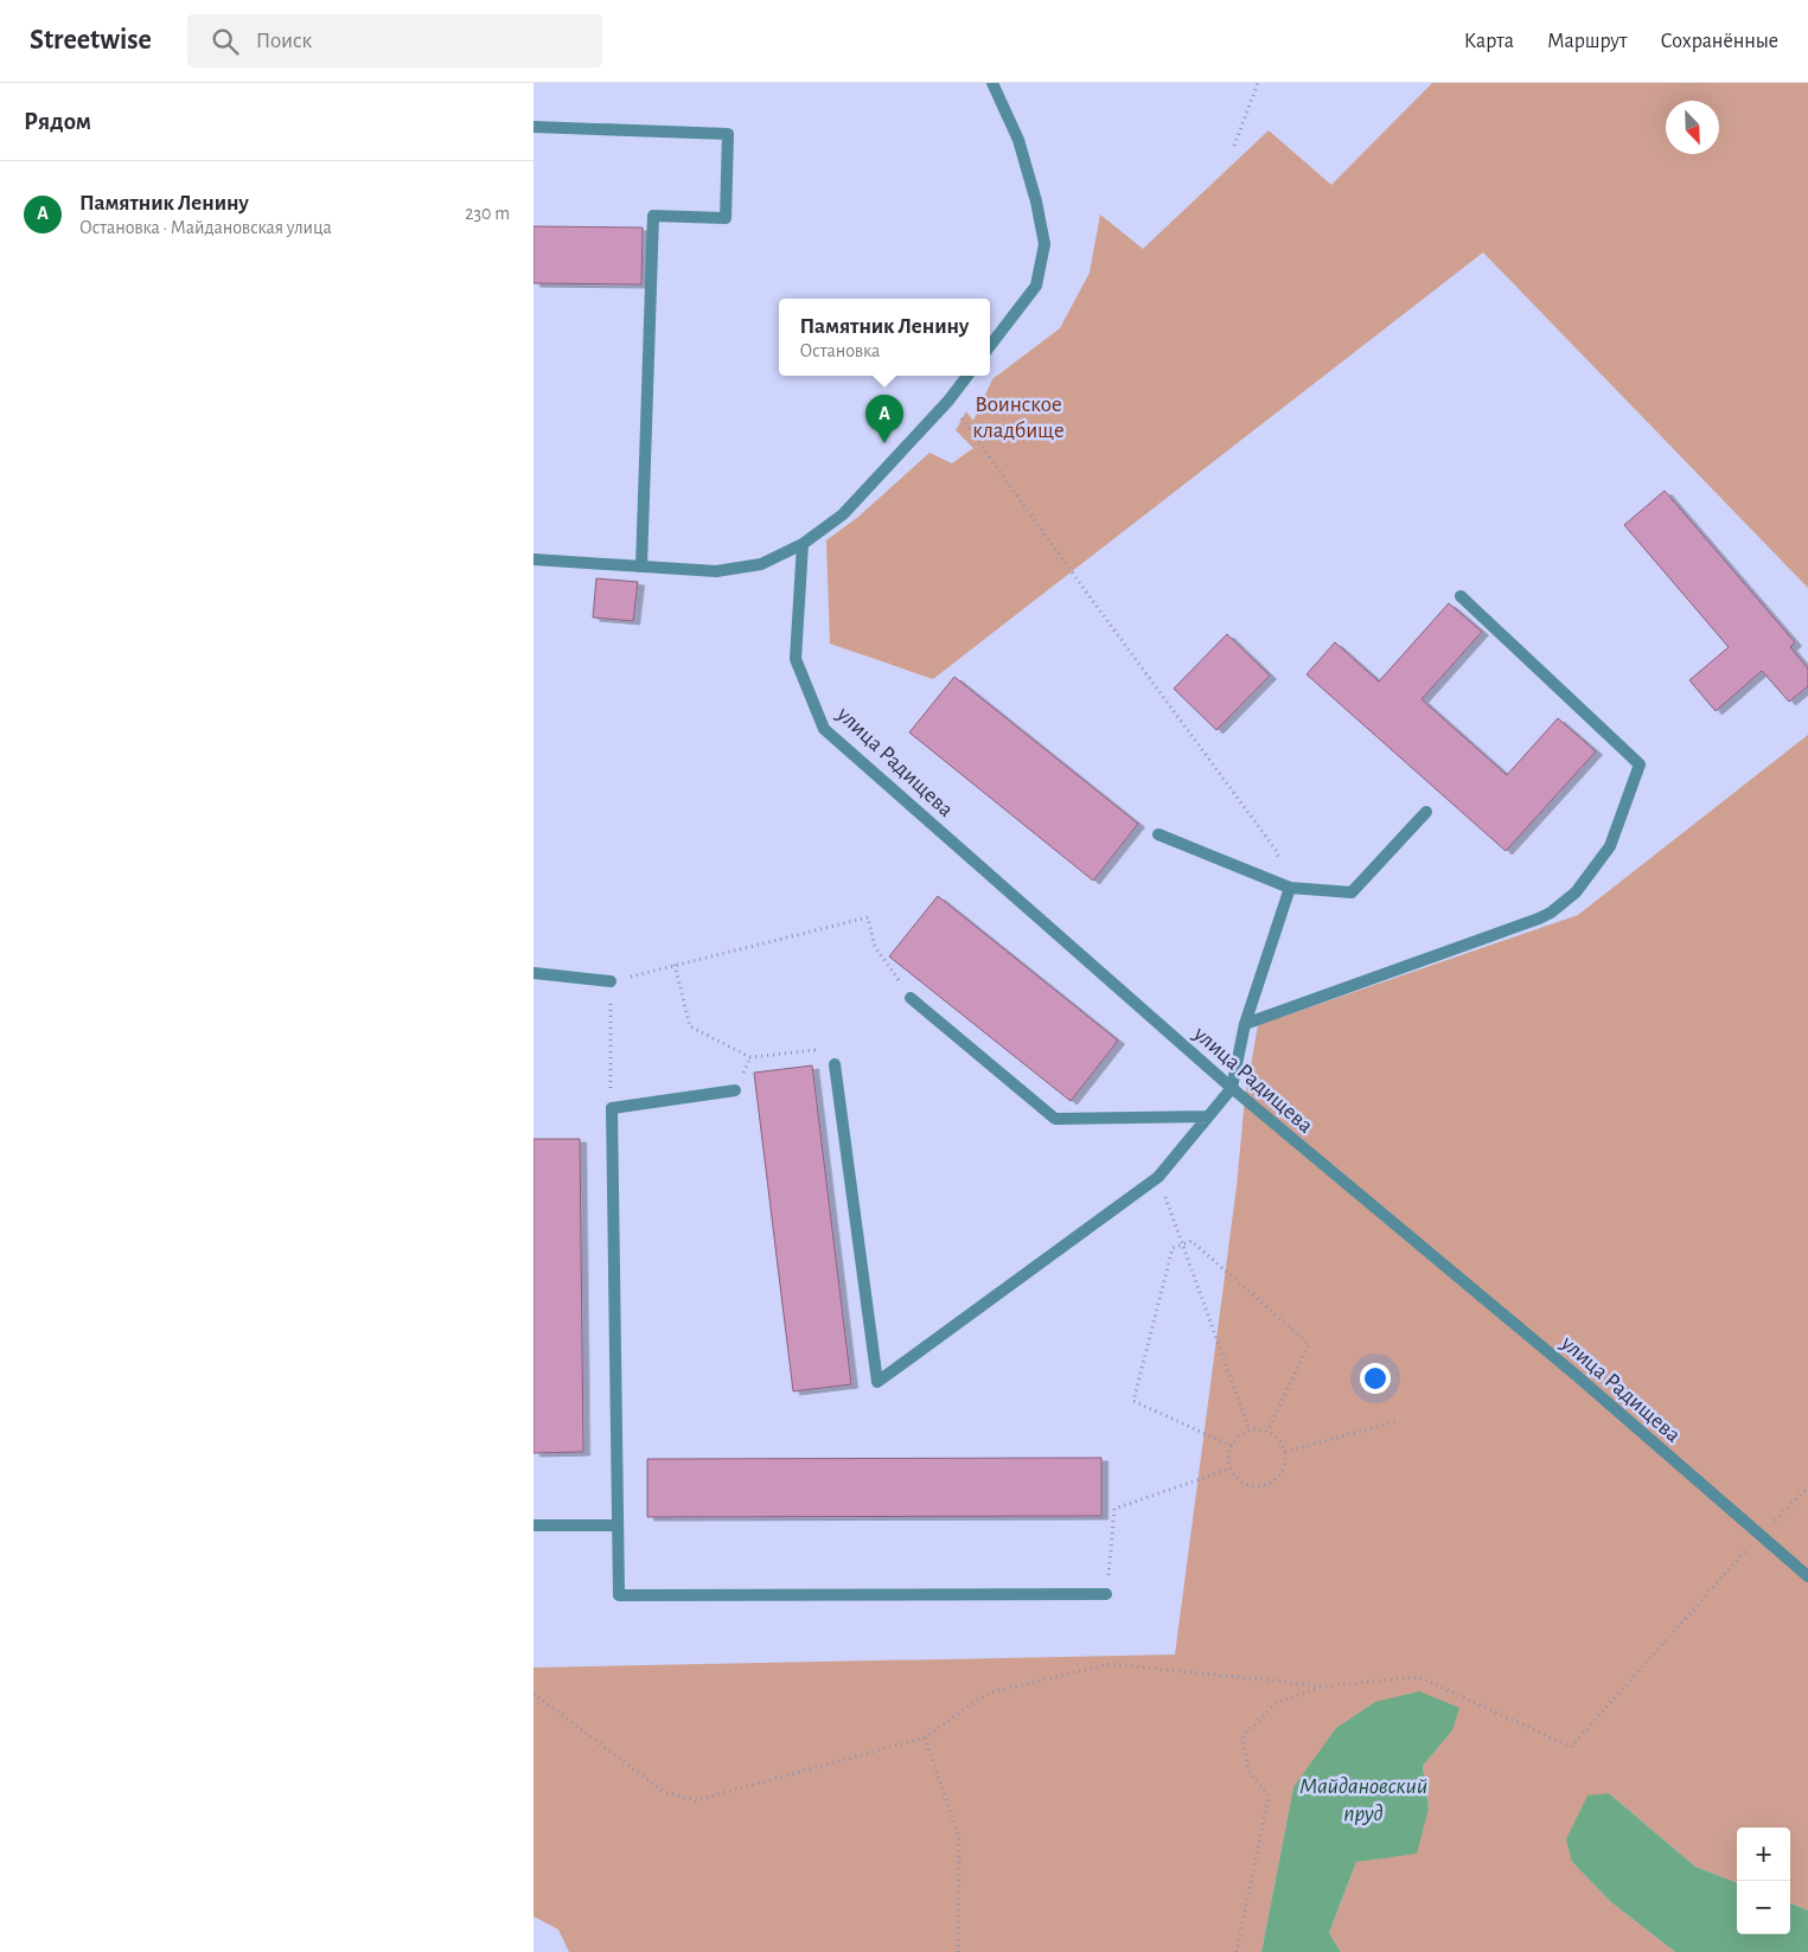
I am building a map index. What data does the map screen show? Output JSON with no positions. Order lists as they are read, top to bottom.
{
  "streets": {
    "street": ["улица Радищева"]
  },
  "water": ["Майдановский пруд"],
  "parks": ["Воинское кладбище"],
  "north": "bottom right",
  "page": {
    "header": "Streetwise",
    "search": "Поиск",
    "nav": ["Карта", "Маршрут", "Сохранённые"],
    "heading": "Рядом",
    "list": [
      {
        "mark": "A",
        "name": "Памятник Ленину",
        "note": "Остановка · Майдановская улица",
        "value": "230 m"
      }
    ],
    "popup": ["Памятник Ленину", "Остановка"],
    "pins": "A",
    "map_buttons": ["+", "−"]
  }
}
